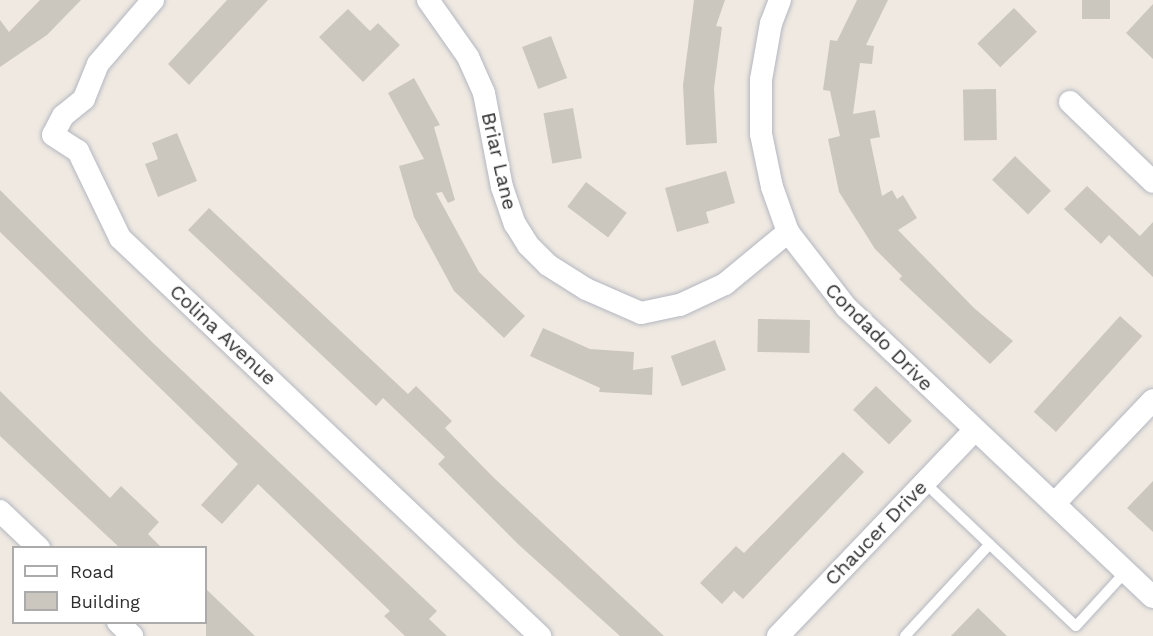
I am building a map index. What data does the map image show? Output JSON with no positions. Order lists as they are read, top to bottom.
{
  "streets": {
    "street": [
      "Briar Lane",
      "Colina Avenue",
      "Condado Drive",
      "Chaucer Drive"
    ]
  },
  "crossings": [
    ["Briar Lane", "Condado Drive"],
    ["Condado Drive", "Chaucer Drive"]
  ],
  "legend": ["Road", "Building"]
}
